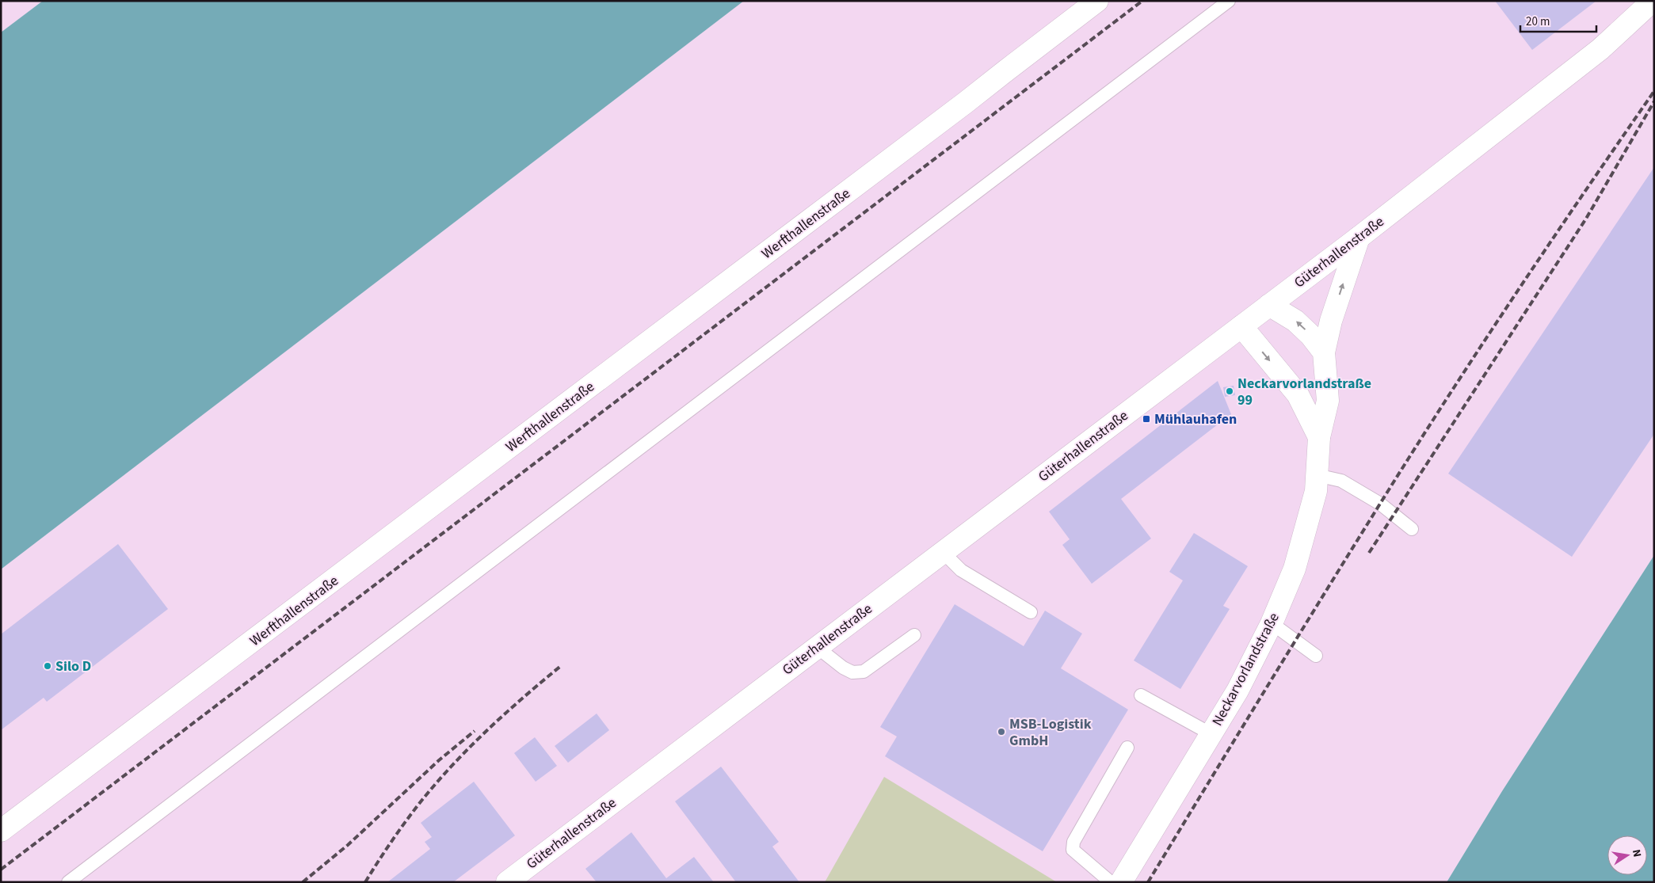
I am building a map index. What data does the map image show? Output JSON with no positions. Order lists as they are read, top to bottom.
{
  "streets": {
    "street": ["Werfthallenstraße", "Güterhallenstraße", "Neckarvorlandstraße"]
  },
  "crossings": [
    ["Güterhallenstraße", "Neckarvorlandstraße"]
  ],
  "places": {
    "other": ["Neckarvorlandstraße 99", "Silo D", "MSB-Logistik GmbH"],
    "transit": ["Mühlauhafen"]
  },
  "scale_bar": "20 m",
  "north": "right"
}
